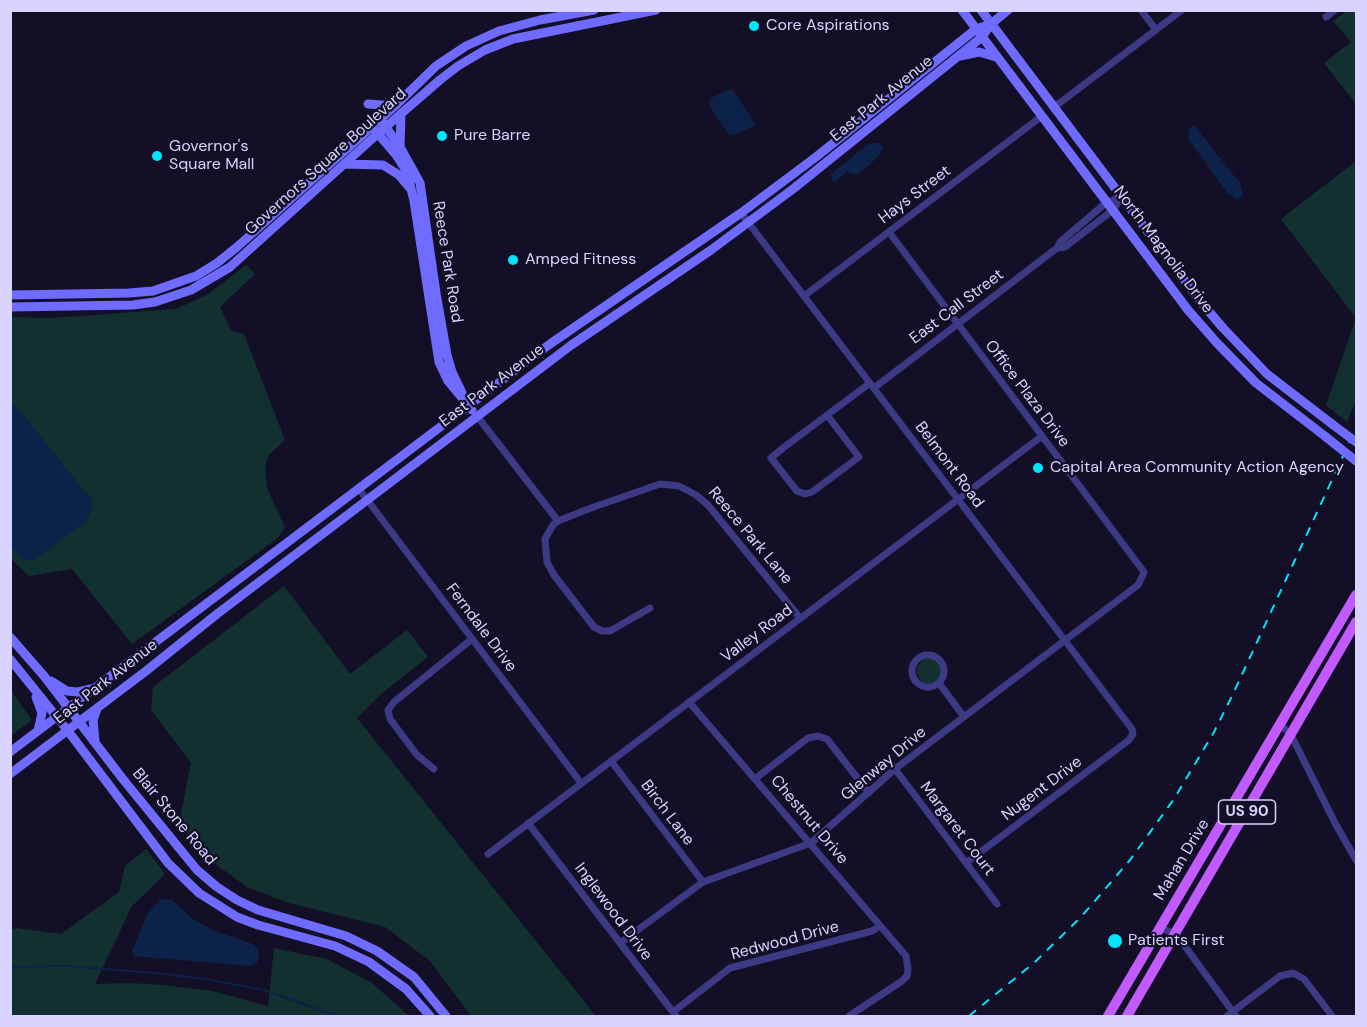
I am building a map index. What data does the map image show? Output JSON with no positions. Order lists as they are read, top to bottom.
{
  "streets": {
    "main road": [
      "East Park Avenue",
      "Governors Square Boulevard",
      "North Magnolia Drive",
      "Reece Park Road",
      "US 90",
      "Blair Stone Road",
      "Mahan Drive"
    ],
    "street": [
      "Hays Street",
      "East Call Street",
      "Office Plaza Drive",
      "Belmont Road",
      "Reece Park Lane",
      "Ferndale Drive",
      "Valley Road",
      "Glenway Drive",
      "Nugent Drive",
      "Birch Lane",
      "Chestnut Drive",
      "Margaret Court",
      "Inglewood Drive",
      "Redwood Drive"
    ]
  },
  "crossings": [
    ["East Park Avenue", "North Magnolia Drive"],
    ["East Park Avenue", "Reece Park Road"],
    ["East Park Avenue", "Belmont Road"],
    ["East Park Avenue", "Ferndale Drive"],
    ["East Park Avenue", "Blair Stone Road"],
    ["Governors Square Boulevard", "Reece Park Road"],
    ["Hays Street", "North Magnolia Drive"],
    ["Hays Street", "Office Plaza Drive"],
    ["Hays Street", "Belmont Road"],
    ["North Magnolia Drive", "East Call Street"],
    ["East Call Street", "Office Plaza Drive"],
    ["East Call Street", "Belmont Road"],
    ["Office Plaza Drive", "Valley Road"],
    ["Office Plaza Drive", "Glenway Drive"],
    ["Belmont Road", "Valley Road"],
    ["Belmont Road", "Glenway Drive"],
    ["Belmont Road", "Nugent Drive"],
    ["Reece Park Lane", "Valley Road"],
    ["Ferndale Drive", "Valley Road"],
    ["Valley Road", "Birch Lane"],
    ["Valley Road", "Chestnut Drive"],
    ["Valley Road", "Inglewood Drive"],
    ["Glenway Drive", "Birch Lane"],
    ["Glenway Drive", "Chestnut Drive"],
    ["Glenway Drive", "Margaret Court"],
    ["Glenway Drive", "Inglewood Drive"],
    ["Nugent Drive", "Margaret Court"],
    ["Chestnut Drive", "Redwood Drive"],
    ["Inglewood Drive", "Redwood Drive"]
  ],
  "places": [
    "Core Aspirations",
    "Pure Barre",
    "Governor's Square Mall",
    "Amped Fitness",
    "Capital Area Community Action Agency",
    "Patients First"
  ]
}
